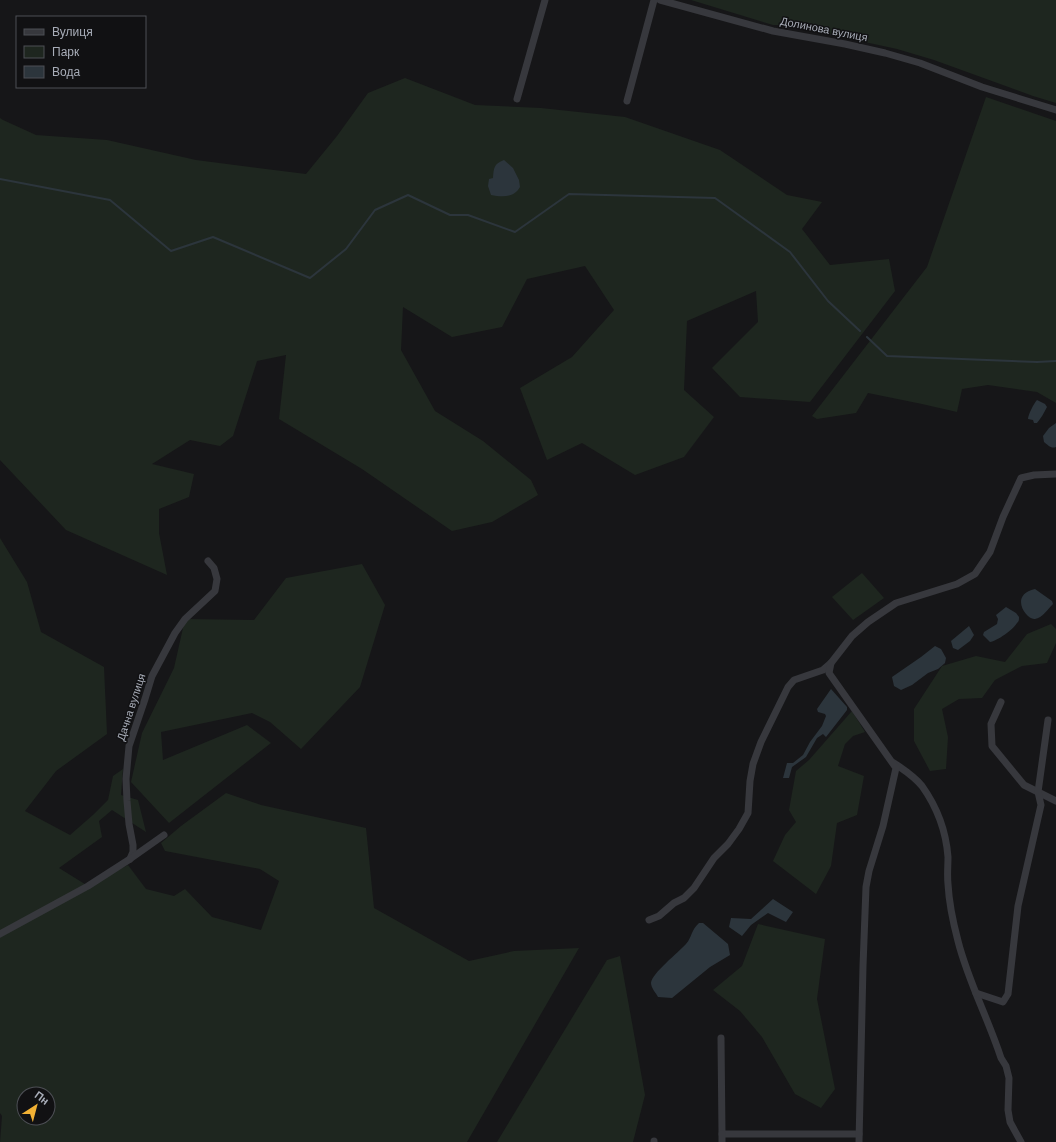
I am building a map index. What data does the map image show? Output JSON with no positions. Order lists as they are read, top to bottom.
{
  "streets": {
    "street": ["Долинова вулиця", "Дачна вулиця"]
  },
  "legend": ["Вулиця", "Парк", "Вода"],
  "north": "top right"
}
